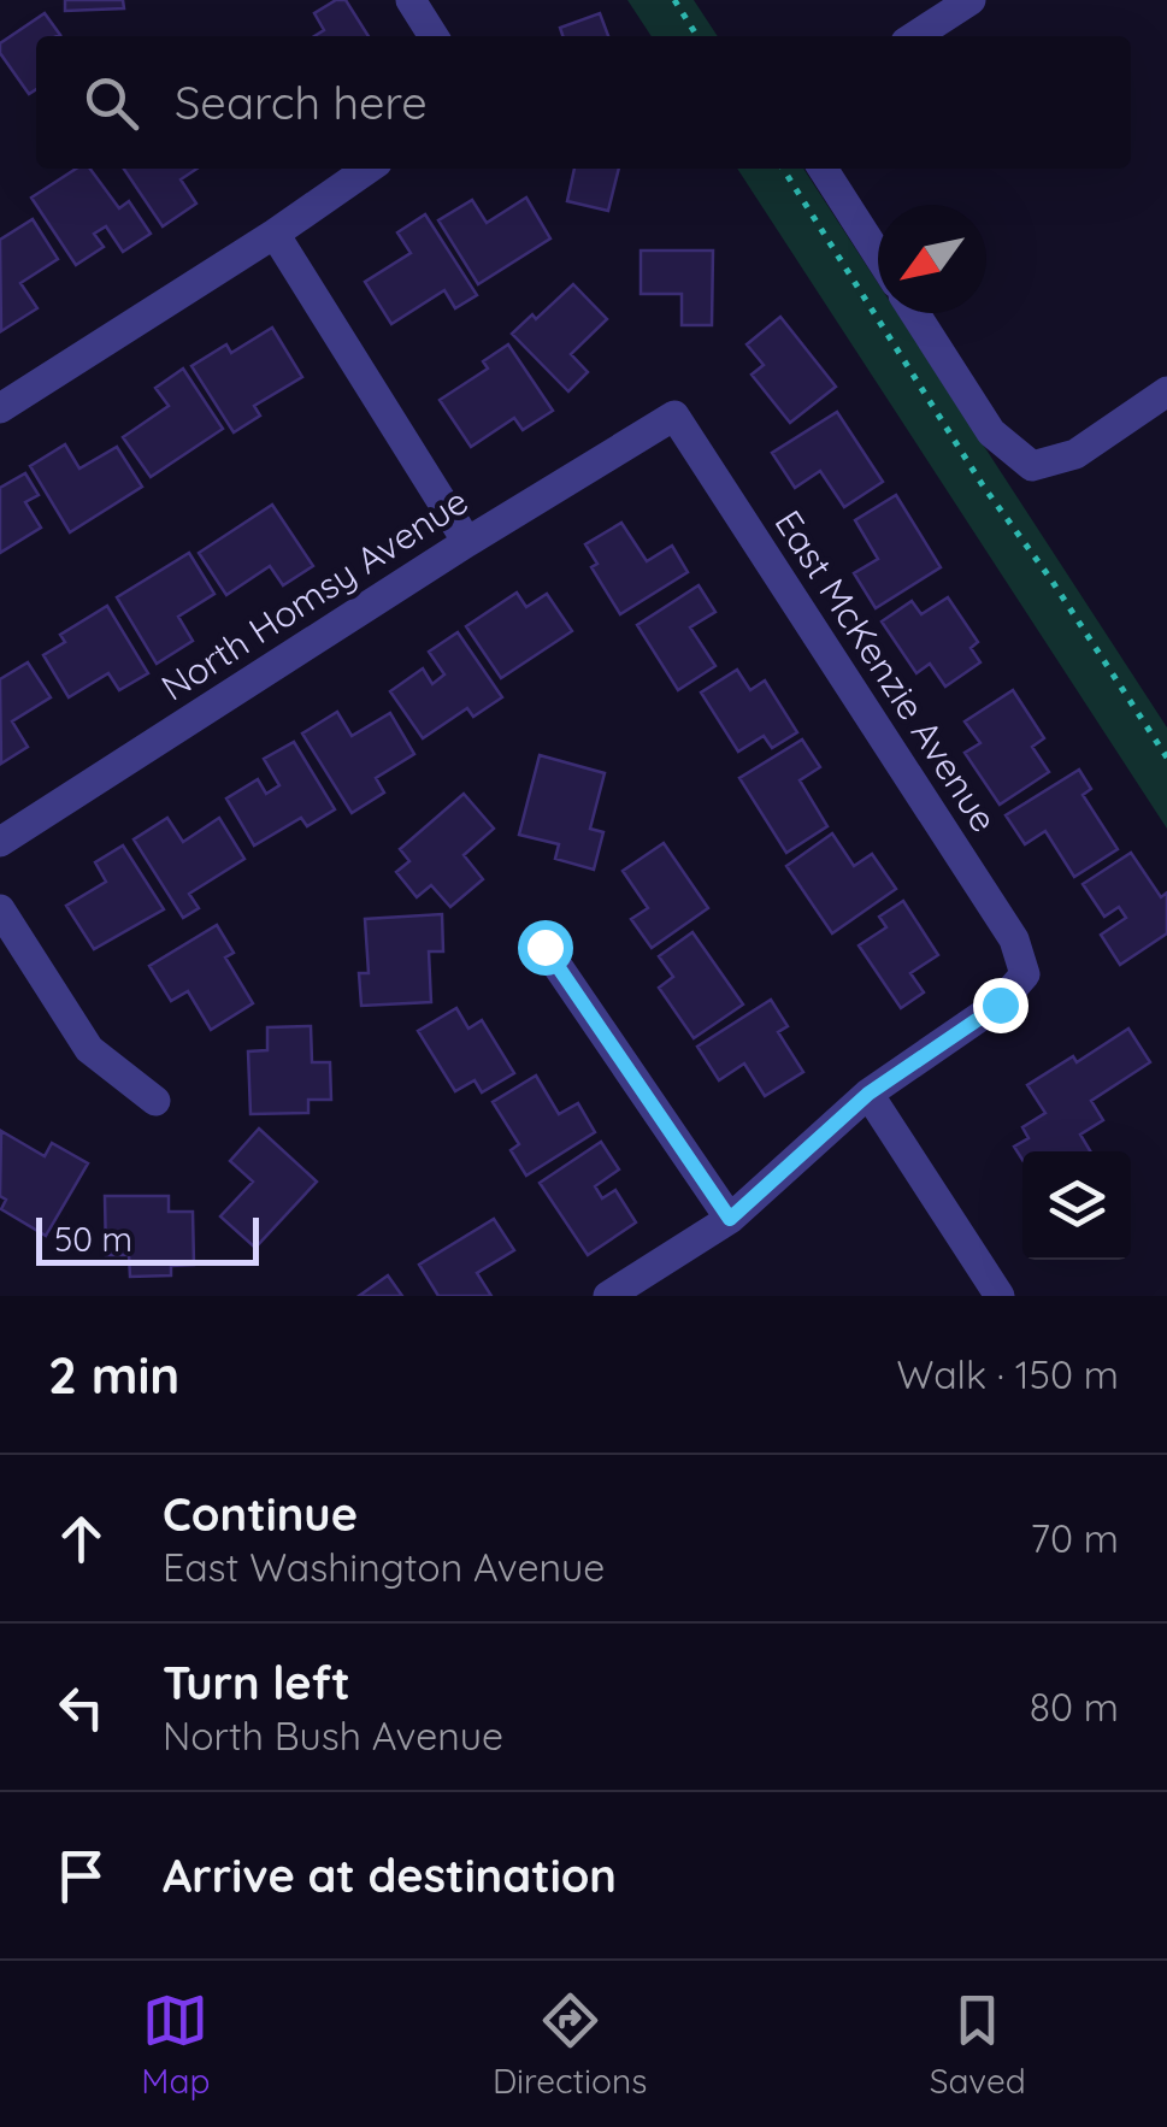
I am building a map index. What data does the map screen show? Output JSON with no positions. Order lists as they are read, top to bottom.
{
  "streets": {
    "street": ["North Homsy Avenue", "East McKenzie Avenue"]
  },
  "crossings": [
    ["North Homsy Avenue", "East McKenzie Avenue"]
  ],
  "scale_bar": "50 m",
  "north": "bottom left",
  "page": {
    "search": "Search here",
    "scale": "50 m",
    "heading": ["2 min", "Walk · 150 m"],
    "list": [
      ["Continue", "East Washington Avenue", "70 m"],
      ["Turn left", "North Bush Avenue", "80 m"],
      "Arrive at destination"
    ],
    "nav": ["Map", "Directions", "Saved"]
  }
}
